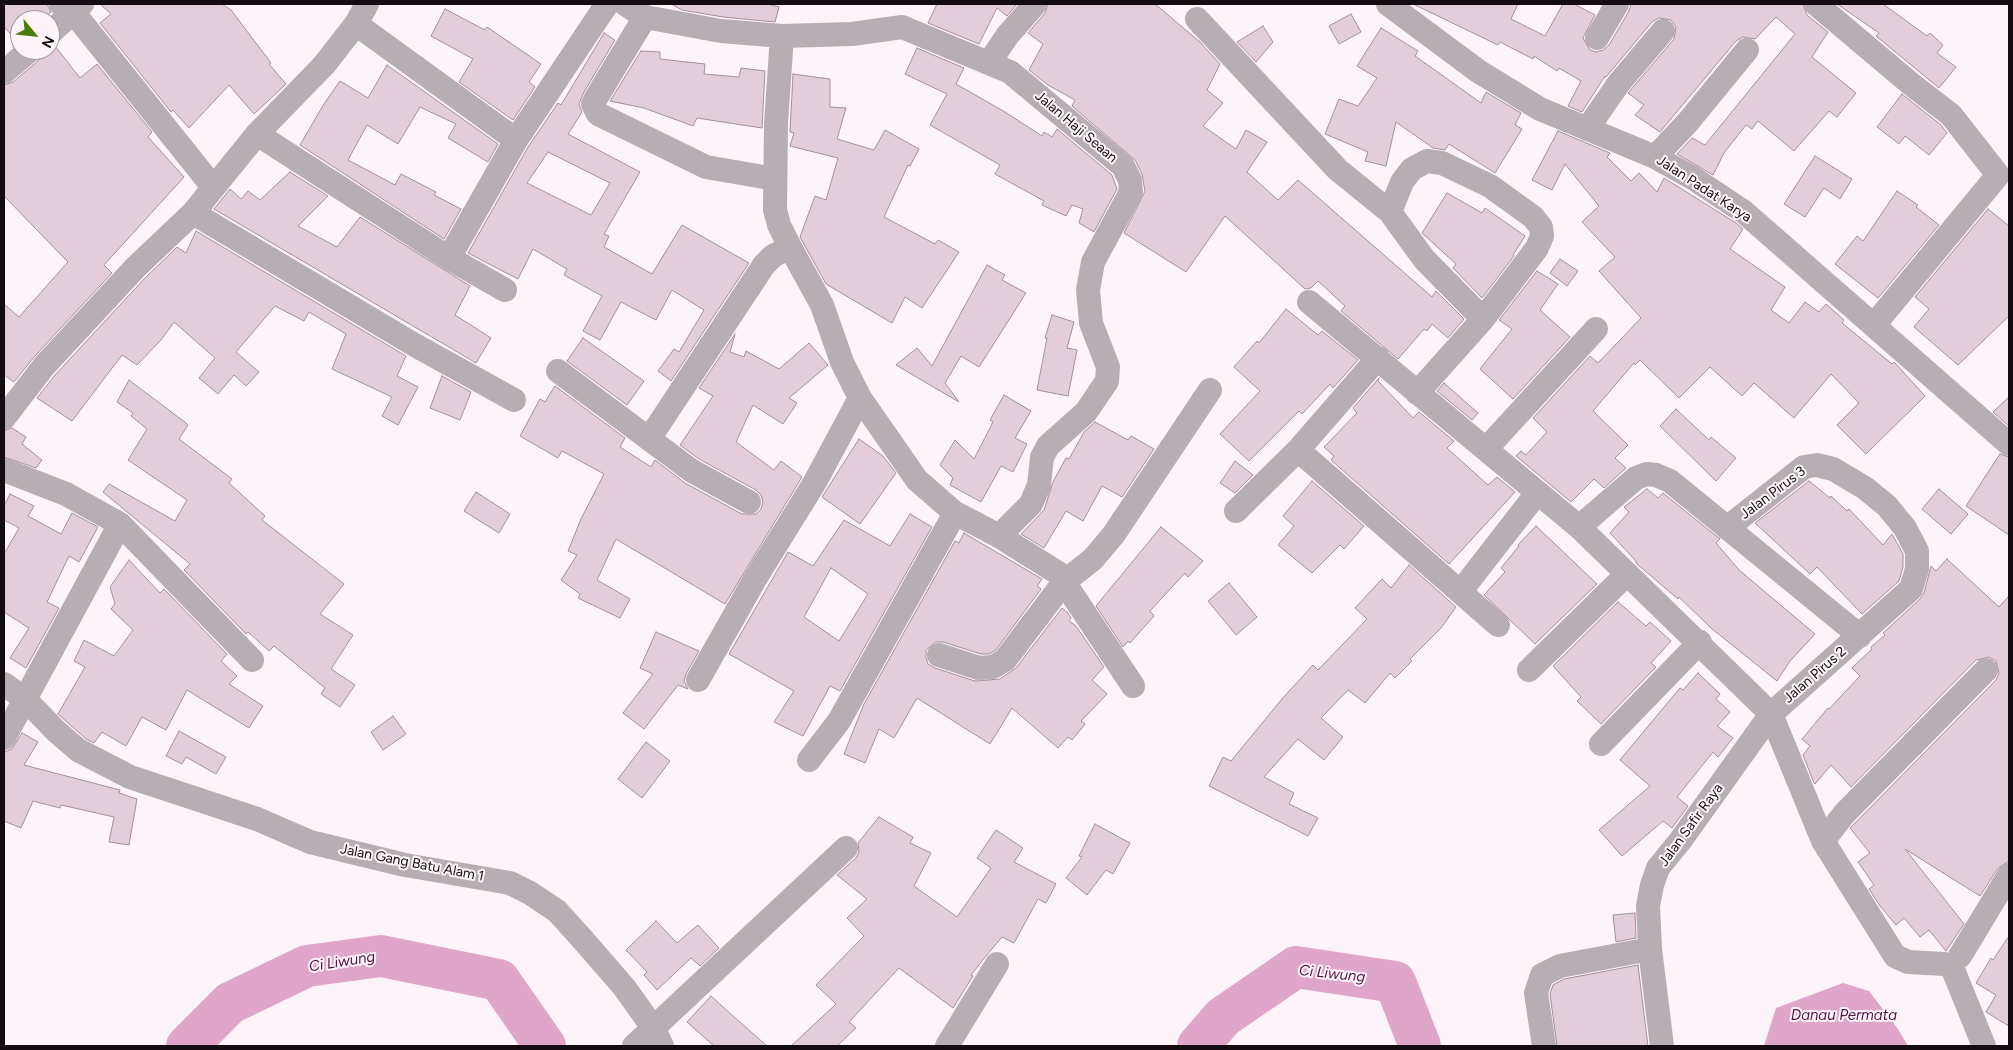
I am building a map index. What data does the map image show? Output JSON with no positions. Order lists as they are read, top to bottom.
{
  "streets": {
    "street": [
      "Jalan Haji Seaan",
      "Jalan Padat Karya",
      "Jalan Pirus 3",
      "Jalan Pirus 2",
      "Jalan Safir Raya",
      "Jalan Gang Batu Alam 1"
    ]
  },
  "crossings": [
    ["Jalan Pirus 3", "Jalan Pirus 2"],
    ["Jalan Pirus 2", "Jalan Safir Raya"]
  ],
  "water": ["Ci Liwung", "Danau Permata"],
  "north": "bottom right"
}
